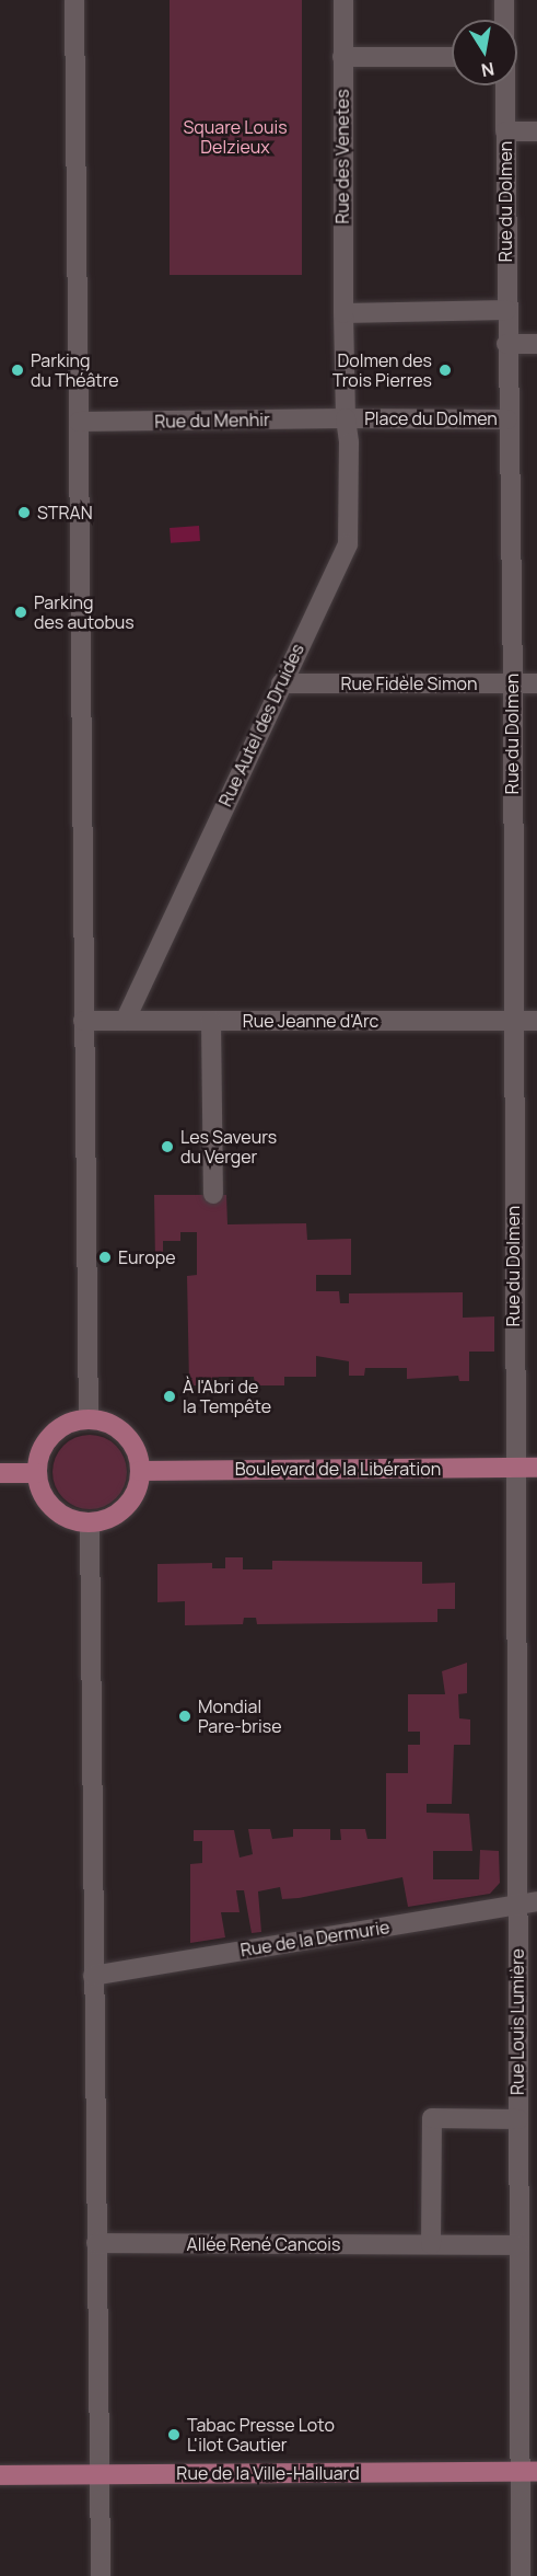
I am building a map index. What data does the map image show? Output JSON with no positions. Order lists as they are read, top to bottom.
{
  "streets": {
    "main road": ["Boulevard de la Libération", "Rue de la Ville-Halluard"],
    "street": [
      "Rue des Venetes",
      "Rue du Dolmen",
      "Place du Dolmen",
      "Rue du Menhir",
      "Rue Fidèle Simon",
      "Rue Autel des Druides",
      "Rue Jeanne d'Arc",
      "Rue de la Dermurie",
      "Rue Louis Lumière",
      "Allée René Cancois"
    ]
  },
  "crossings": [
    ["Rue des Venetes", "Place du Dolmen"],
    ["Rue du Dolmen", "Place du Dolmen"],
    ["Rue du Dolmen", "Rue Fidèle Simon"],
    ["Rue du Dolmen", "Rue Jeanne d'Arc"],
    ["Rue du Dolmen", "Boulevard de la Libération"],
    ["Rue du Dolmen", "Rue Louis Lumière"],
    ["Place du Dolmen", "Rue du Menhir"],
    ["Place du Dolmen", "Rue Autel des Druides"],
    ["Rue du Menhir", "Rue Autel des Druides"],
    ["Rue Fidèle Simon", "Rue Autel des Druides"],
    ["Rue Autel des Druides", "Rue Jeanne d'Arc"],
    ["Boulevard de la Libération", "Rue Louis Lumière"],
    ["Rue de la Dermurie", "Rue Louis Lumière"],
    ["Rue Louis Lumière", "Allée René Cancois"],
    ["Rue Louis Lumière", "Rue de la Ville-Halluard"]
  ],
  "parks": ["Square Louis Delzieux"],
  "places": [
    "Parking du Théâtre",
    "Dolmen des Trois Pierres",
    "STRAN",
    "Parking des autobus",
    "Les Saveurs du Verger",
    "Europe",
    "À l'Abri de la Tempête",
    "Mondial Pare-brise",
    "Tabac Presse Loto L'ilot Gautier"
  ],
  "north": "bottom"
}
